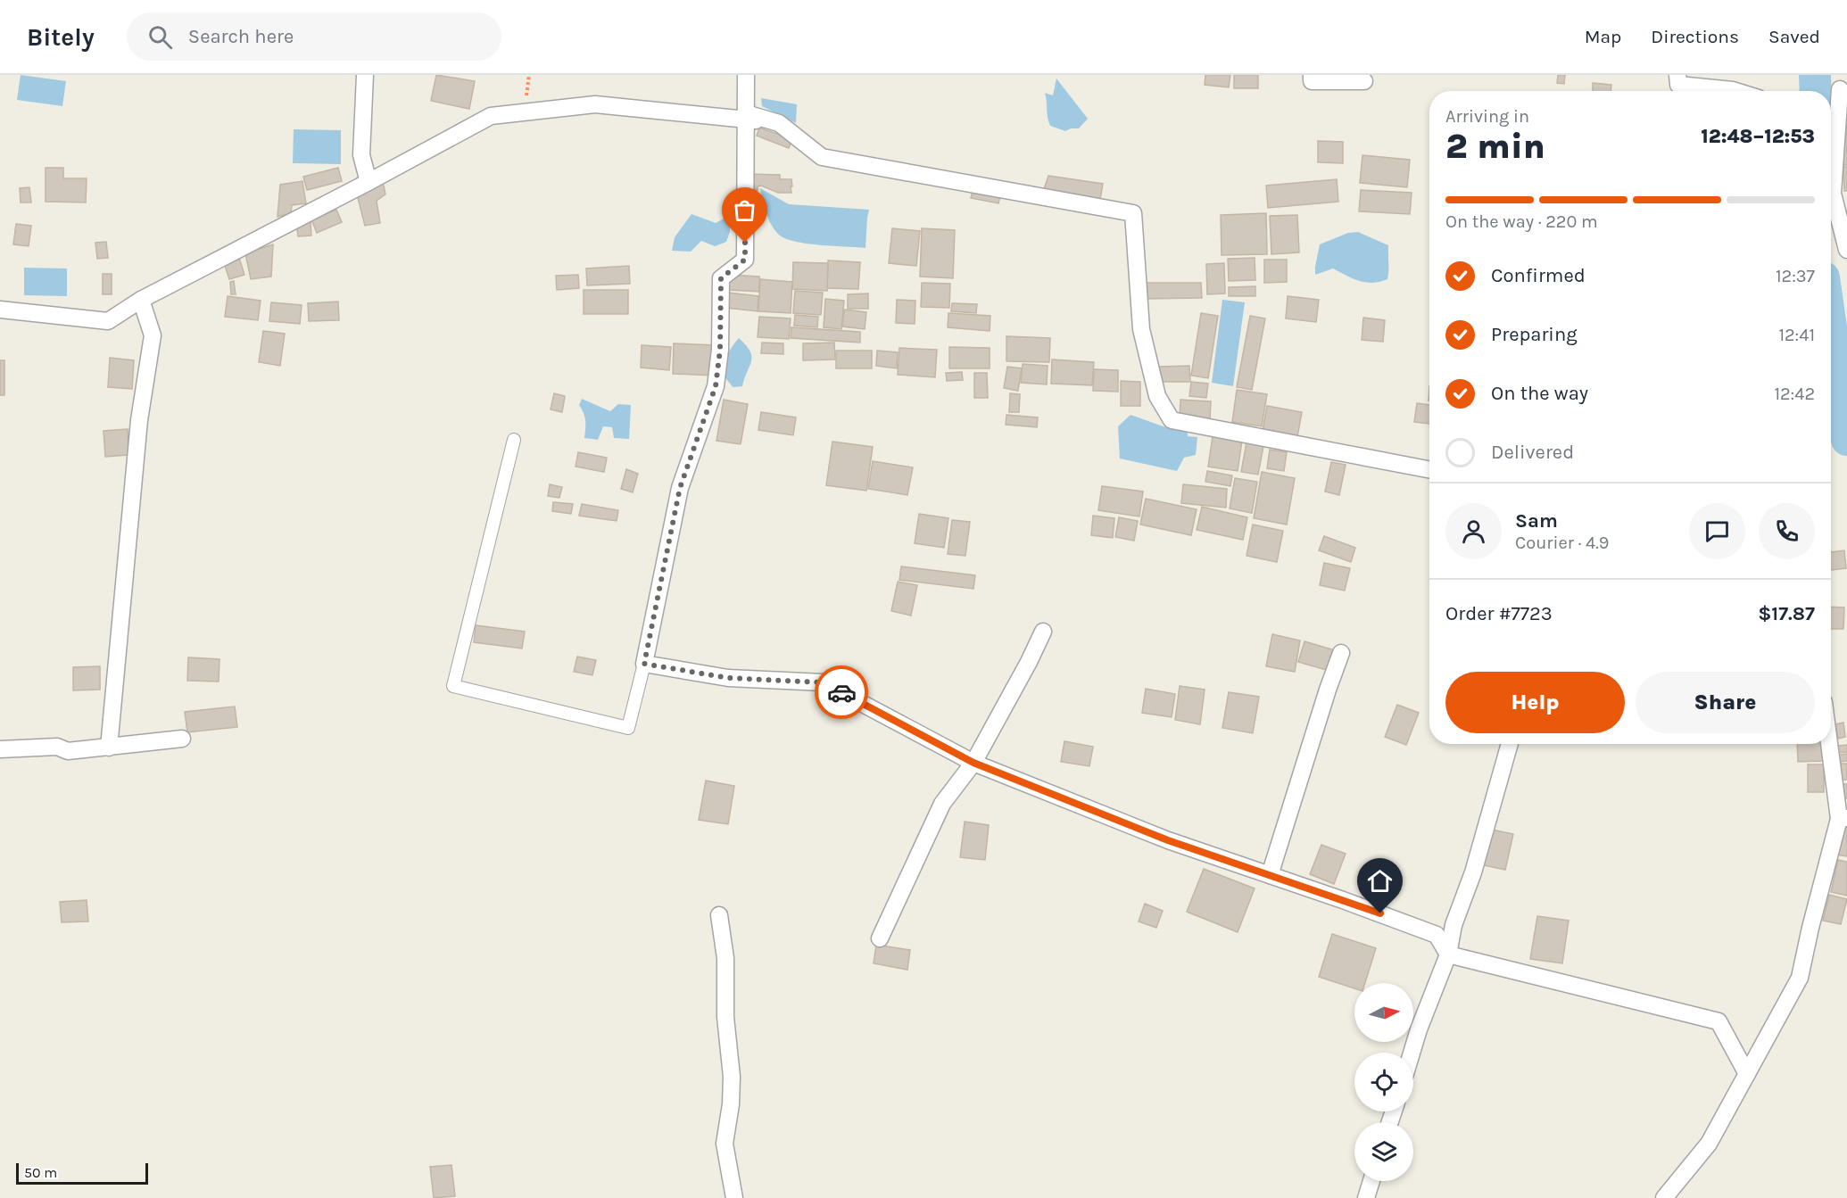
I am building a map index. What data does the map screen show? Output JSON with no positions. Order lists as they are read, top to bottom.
{
  "scale_bar": "50 m",
  "north": "right",
  "page": {
    "header": "Bitely",
    "search": "Search here",
    "nav": ["Map", "Directions", "Saved"],
    "heading": ["2 min", "Arriving in", "12:48–12:53"],
    "panel": [
      "Sam",
      "Courier · 4.9",
      "Order #7723",
      "$17.87"
    ],
    "bar": "On the way · 220 m",
    "list": [
      ["Confirmed", "12:37"],
      ["Preparing", "12:41"],
      ["On the way", "12:42"],
      "Delivered"
    ],
    "buttons": ["Help", "Share"],
    "scale": "50 m"
  }
}
